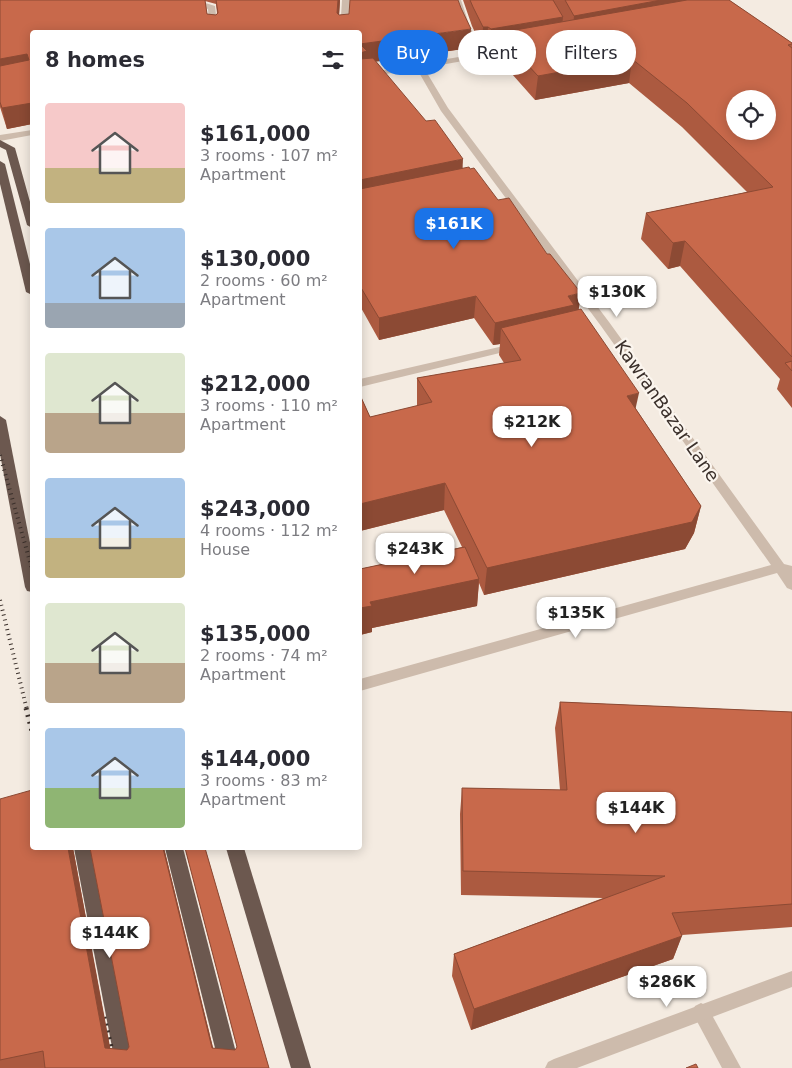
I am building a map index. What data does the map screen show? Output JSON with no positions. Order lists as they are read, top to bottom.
{
  "streets": {
    "street": ["KawranBazar Lane"]
  },
  "page": {
    "chip": ["Buy", "Rent", "Filters"],
    "heading": "8 homes",
    "list": [
      {
        "name": "$161,000",
        "note": "3 rooms · 107 m² · Apartment"
      },
      {
        "name": "$130,000",
        "note": "2 rooms · 60 m² · Apartment"
      },
      {
        "name": "$212,000",
        "note": "3 rooms · 110 m² · Apartment"
      },
      {
        "name": "$243,000",
        "note": "4 rooms · 112 m² · House"
      },
      {
        "name": "$135,000",
        "note": "2 rooms · 74 m² · Apartment"
      },
      {
        "name": "$144,000",
        "note": "3 rooms · 83 m² · Apartment"
      }
    ],
    "price": [
      "$161K",
      "$130K",
      "$212K",
      "$243K",
      "$135K",
      "$144K",
      "$144K",
      "$286K"
    ]
  }
}
